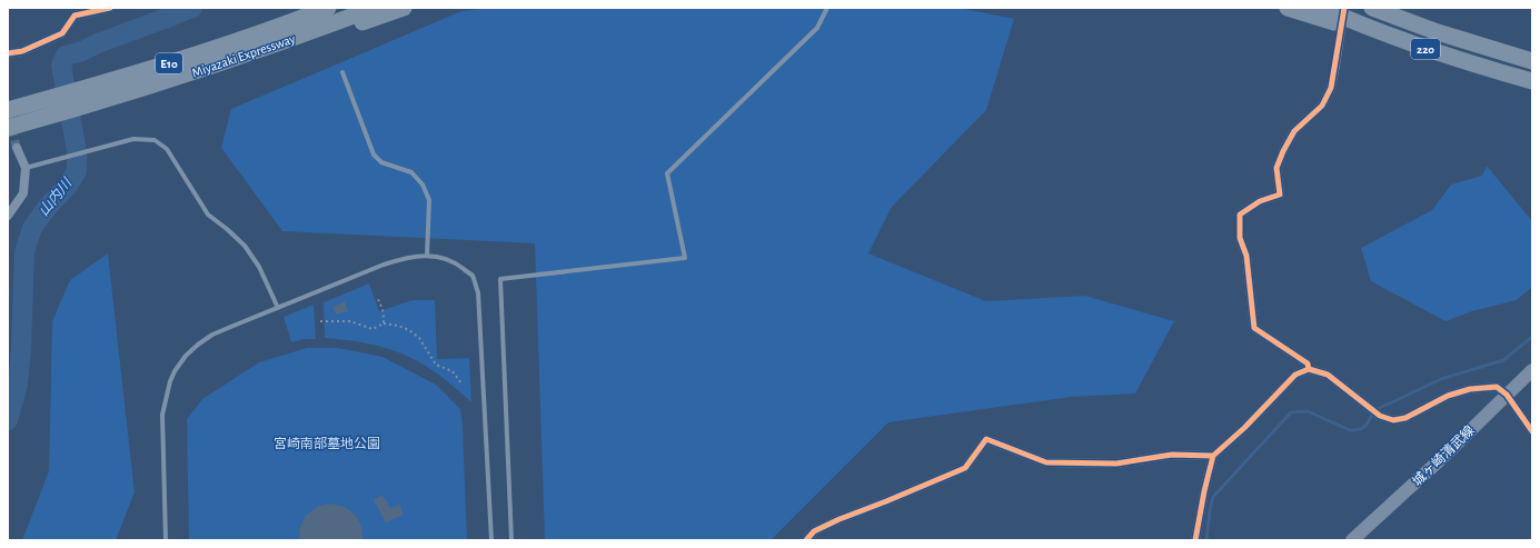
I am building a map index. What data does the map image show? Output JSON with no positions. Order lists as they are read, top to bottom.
{
  "streets": {
    "highway": ["220", "Miyazaki Expressway", "E10"],
    "main road": ["城ヶ崎清武線"]
  },
  "water": ["山内川"],
  "parks": ["宮崎南部墓地公園"]
}
